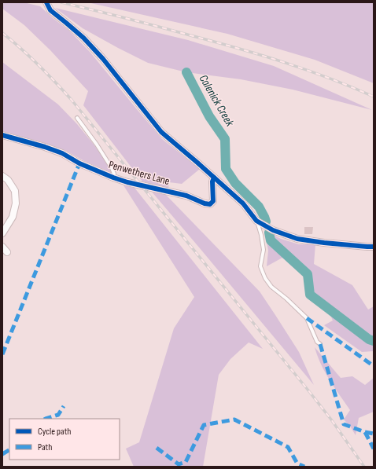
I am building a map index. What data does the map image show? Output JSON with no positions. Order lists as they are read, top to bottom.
{
  "streets": {
    "street": ["Penwethers Lane"]
  },
  "water": ["Calenick Creek"],
  "legend": ["Cycle path", "Path"]
}
